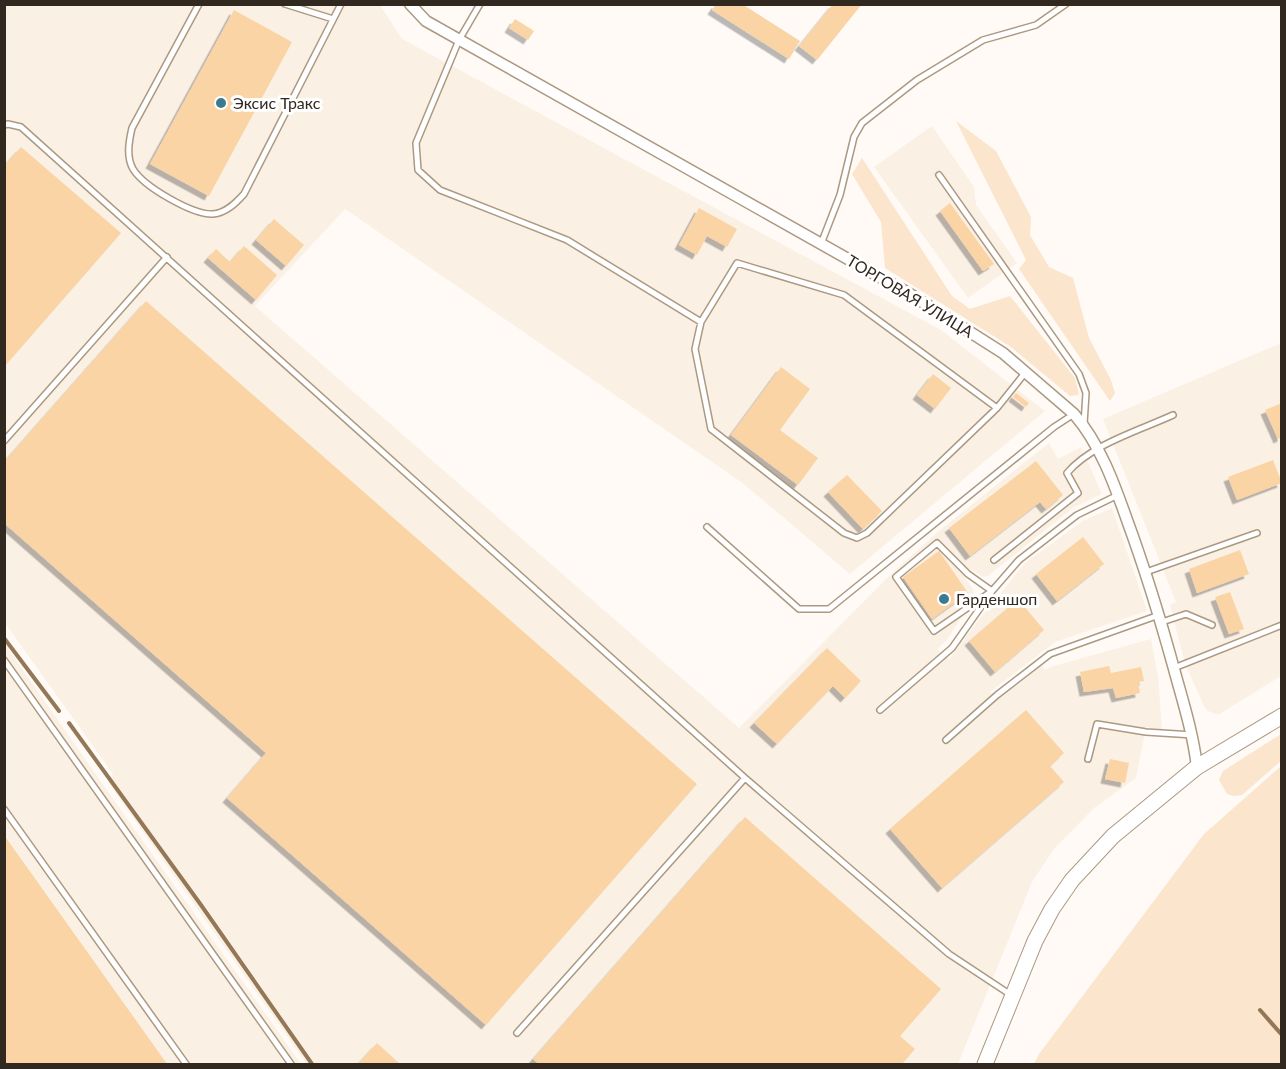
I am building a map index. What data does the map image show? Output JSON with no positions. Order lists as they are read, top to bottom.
{
  "streets": {
    "street": ["ТОРГОВАЯ УЛИЦА"]
  },
  "places": ["Эксис Тракс", "Гарденшоп"]
}
